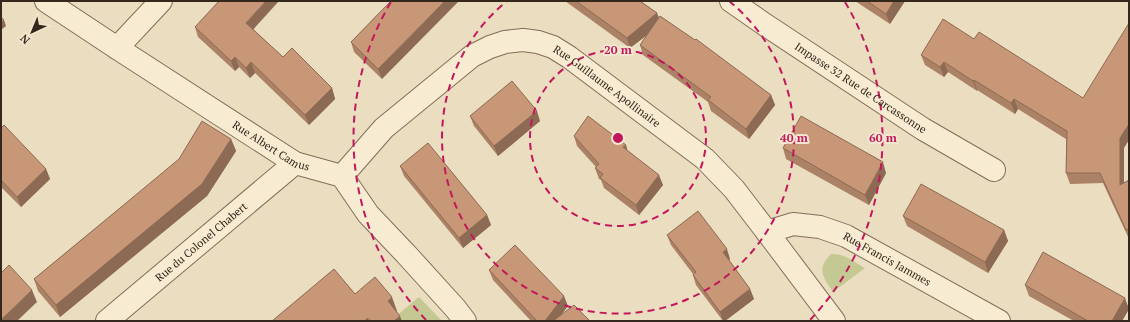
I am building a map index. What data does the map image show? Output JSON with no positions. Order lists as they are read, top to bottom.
{
  "streets": {
    "street": [
      "Rue Guillaume Apollinaire",
      "Impasse 32 Rue de Carcassonne",
      "Rue Albert Camus",
      "Rue du Colonel Chabert",
      "Rue Francis Jammes"
    ]
  },
  "crossings": [
    ["Rue Guillaume Apollinaire", "Rue Albert Camus"],
    ["Rue Guillaume Apollinaire", "Rue Francis Jammes"],
    ["Rue Albert Camus", "Rue du Colonel Chabert"]
  ],
  "north": "bottom left",
  "rings": ["20 m", "40 m", "60 m"]
}
